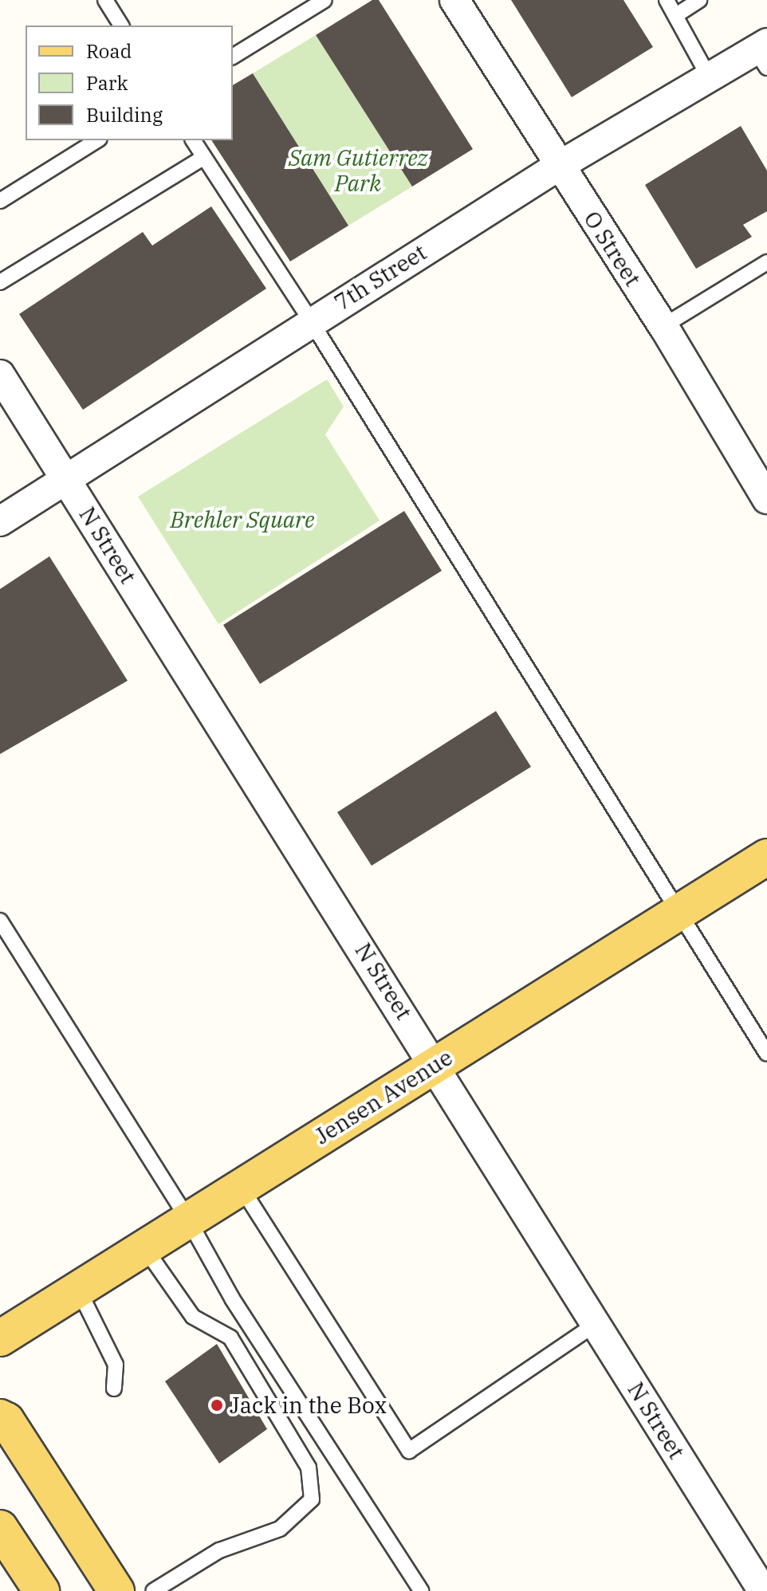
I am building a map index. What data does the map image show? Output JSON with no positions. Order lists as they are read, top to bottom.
{
  "streets": {
    "main road": ["Jensen Avenue"],
    "street": ["O Street", "7th Street", "N Street"]
  },
  "crossings": [
    ["O Street", "7th Street"],
    ["7th Street", "N Street"],
    ["N Street", "Jensen Avenue"]
  ],
  "parks": ["Sam Gutierrez Park", "Brehler Square"],
  "places": ["Jack in the Box"],
  "legend": ["Road", "Park", "Building"]
}
